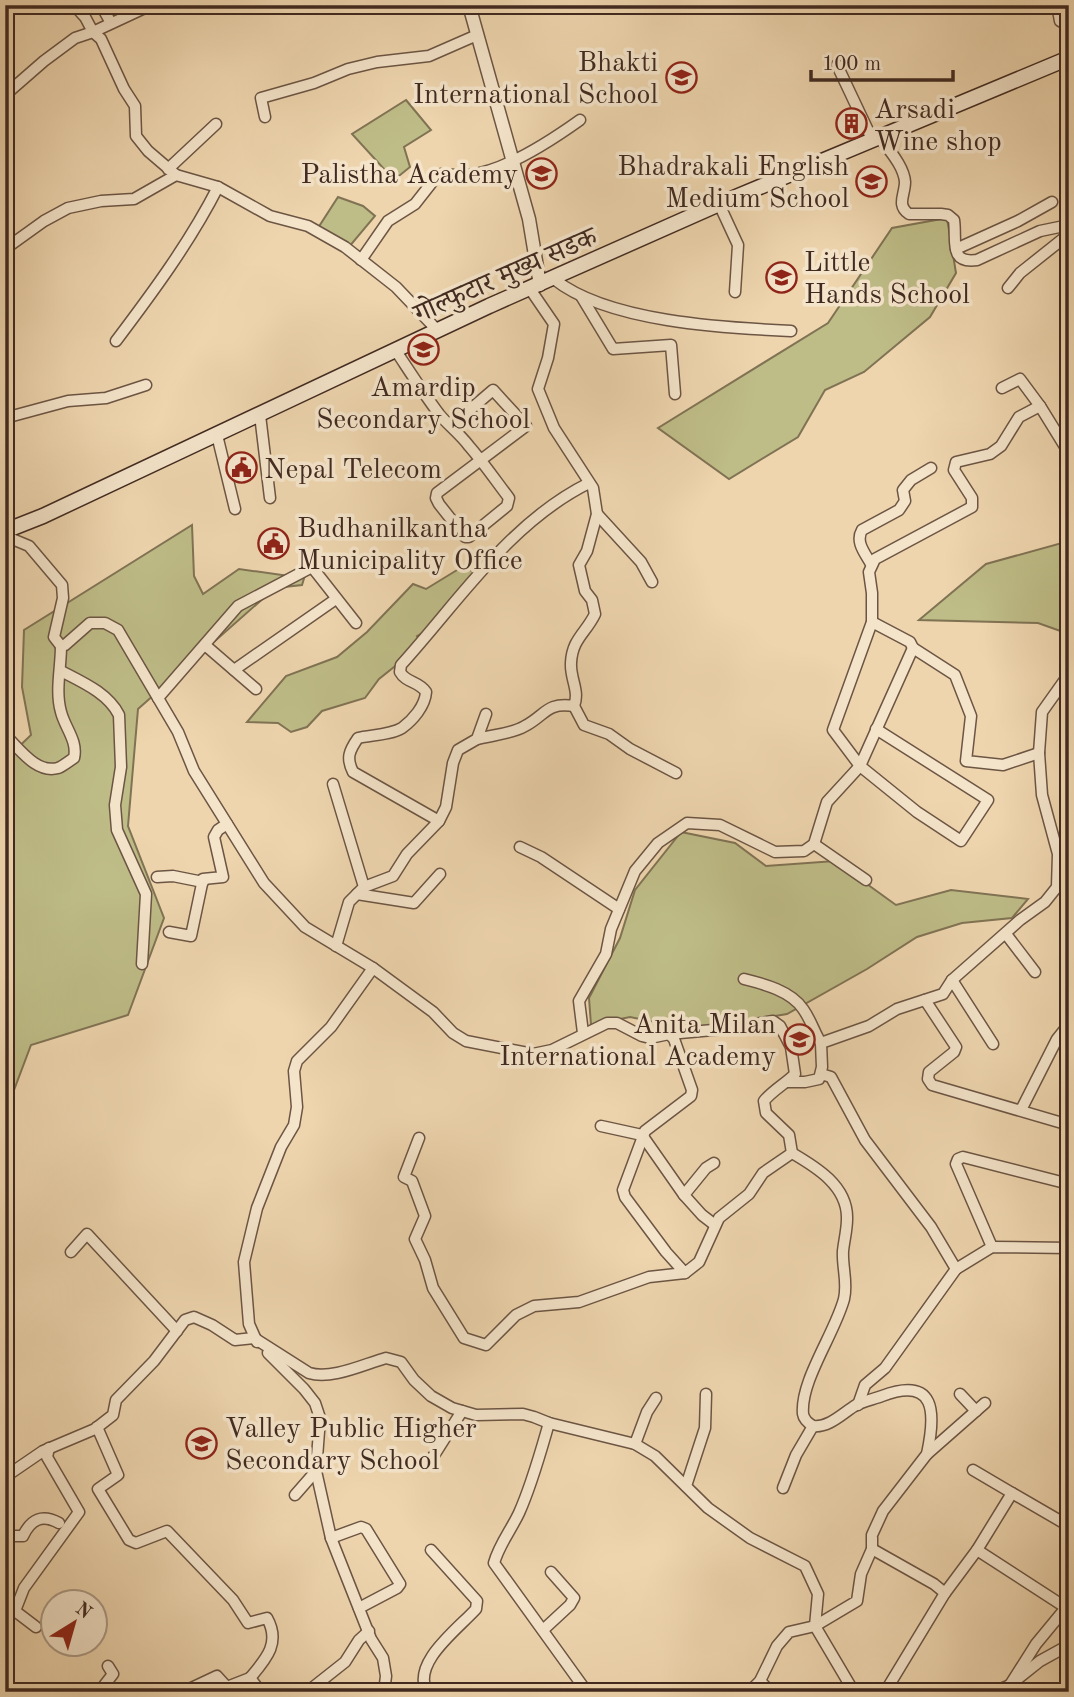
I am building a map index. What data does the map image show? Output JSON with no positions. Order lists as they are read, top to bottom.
{
  "streets": {
    "main road": ["गोल्फुटार मुख्य सडक"]
  },
  "places": {
    "school or university": [
      "Bhakti International School",
      "Palistha Academy",
      "Bhadrakali English Medium School",
      "Little Hands School",
      "Amardip Secondary School",
      "Anita Milan International Academy",
      "Valley Public Higher Secondary School"
    ],
    "building": ["Arsadi Wine shop"],
    "public building": ["Nepal Telecom", "Budhanilkantha Municipality Office"]
  },
  "scale_bar": "100 m",
  "north": "top right"
}
